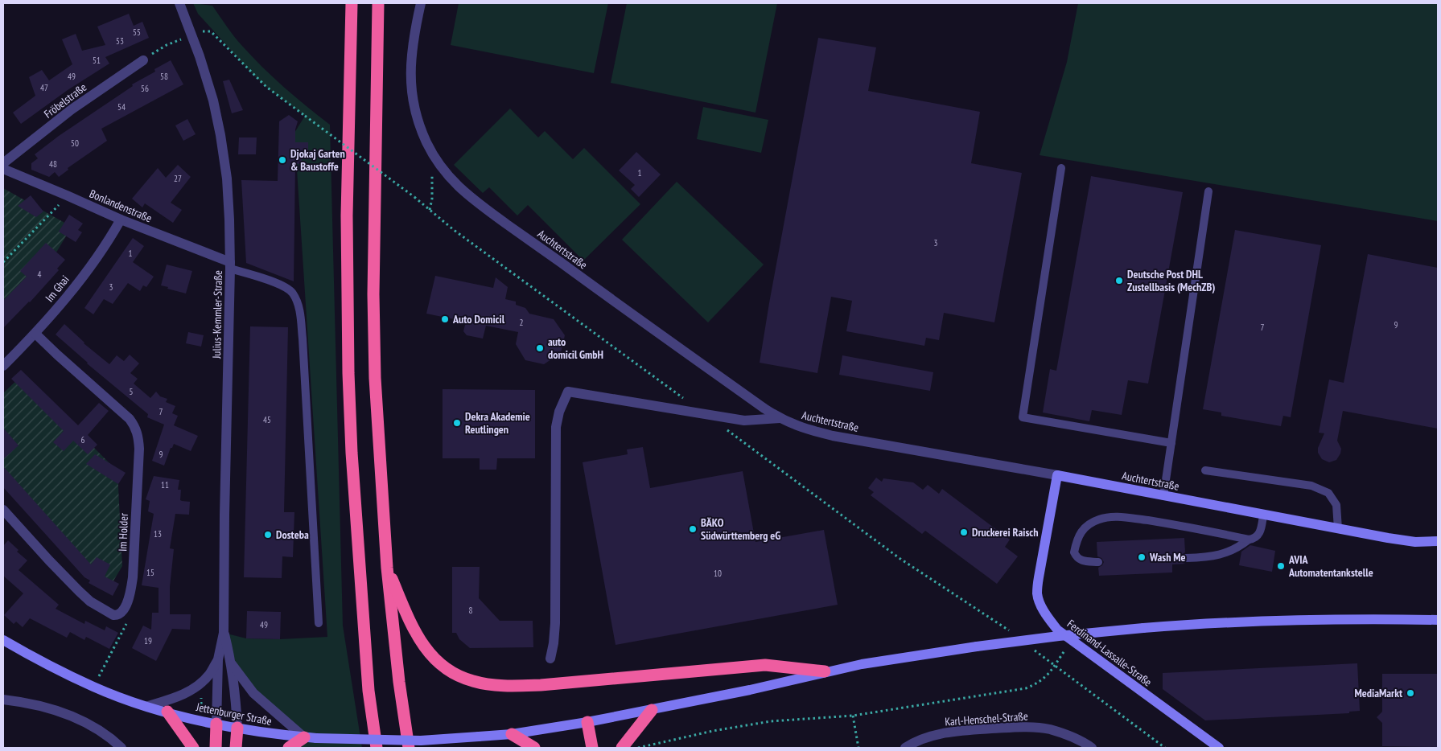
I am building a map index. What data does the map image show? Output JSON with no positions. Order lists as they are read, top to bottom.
{
  "streets": {
    "main road": ["Auchtertstraße", "Ferdinand-Lassalle-Straße", "Jettenburger Straße"],
    "street": [
      "Fröbelstraße",
      "Bonlandenstraße",
      "Im Ghai",
      "Julius-Kemmler-Straße",
      "Im Holder",
      "Karl-Henschel-Straße"
    ]
  },
  "crossings": [
    ["Bonlandenstraße", "Im Ghai"],
    ["Bonlandenstraße", "Julius-Kemmler-Straße"],
    ["Auchtertstraße", "Ferdinand-Lassalle-Straße"],
    ["Im Ghai", "Im Holder"],
    ["Julius-Kemmler-Straße", "Jettenburger Straße"]
  ],
  "places": [
    "Djokaj Garten & Baustoffe",
    "Deutsche Post DHL Zustellbasis (MechZB)",
    "Auto Domicil",
    "auto domicil GmbH",
    "Dekra Akademie Reutlingen",
    "BÄKO Südwürttemberg eG",
    "Druckerei Raisch",
    "Dosteba",
    "Wash Me",
    "AVIA Automatentankstelle",
    "MediaMarkt"
  ],
  "house_numbers": [
    "55",
    "53",
    "51",
    "49",
    "58",
    "47",
    "56",
    "54",
    "50",
    "48",
    "1",
    "27",
    "3",
    "1",
    "4",
    "3",
    "2",
    "9",
    "7",
    "5",
    "7",
    "45",
    "6",
    "9",
    "11",
    "13",
    "15",
    "10",
    "8",
    "49",
    "19"
  ]
}
